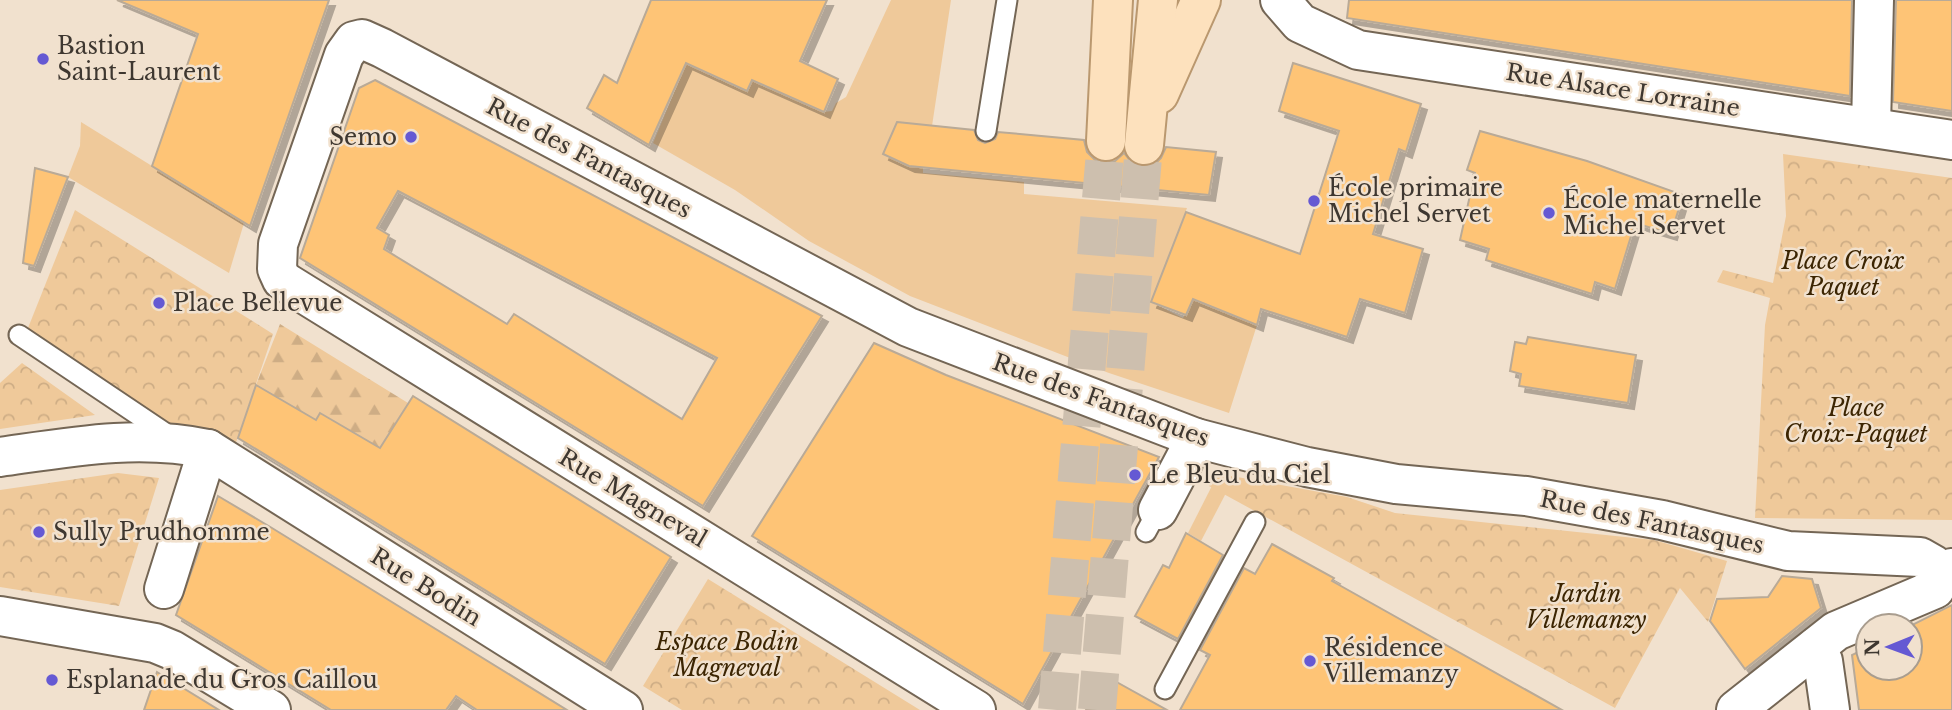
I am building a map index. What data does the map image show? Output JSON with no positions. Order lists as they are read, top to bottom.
{
  "streets": {
    "street": [
      "Rue Alsace Lorraine",
      "Rue des Fantasques",
      "Rue Magneval",
      "Rue Bodin"
    ]
  },
  "crossings": [
    ["Rue des Fantasques", "Rue Magneval"]
  ],
  "parks": [
    "Place Croix Paquet",
    "Place Croix-Paquet",
    "Jardin Villemanzy",
    "Espace Bodin Magneval"
  ],
  "places": [
    "Bastion Saint-Laurent",
    "Semo",
    "École primaire Michel Servet",
    "École maternelle Michel Servet",
    "Place Bellevue",
    "Le Bleu du Ciel",
    "Sully Prudhomme",
    "Résidence Villemanzy",
    "Esplanade du Gros Caillou"
  ],
  "north": "left"
}
